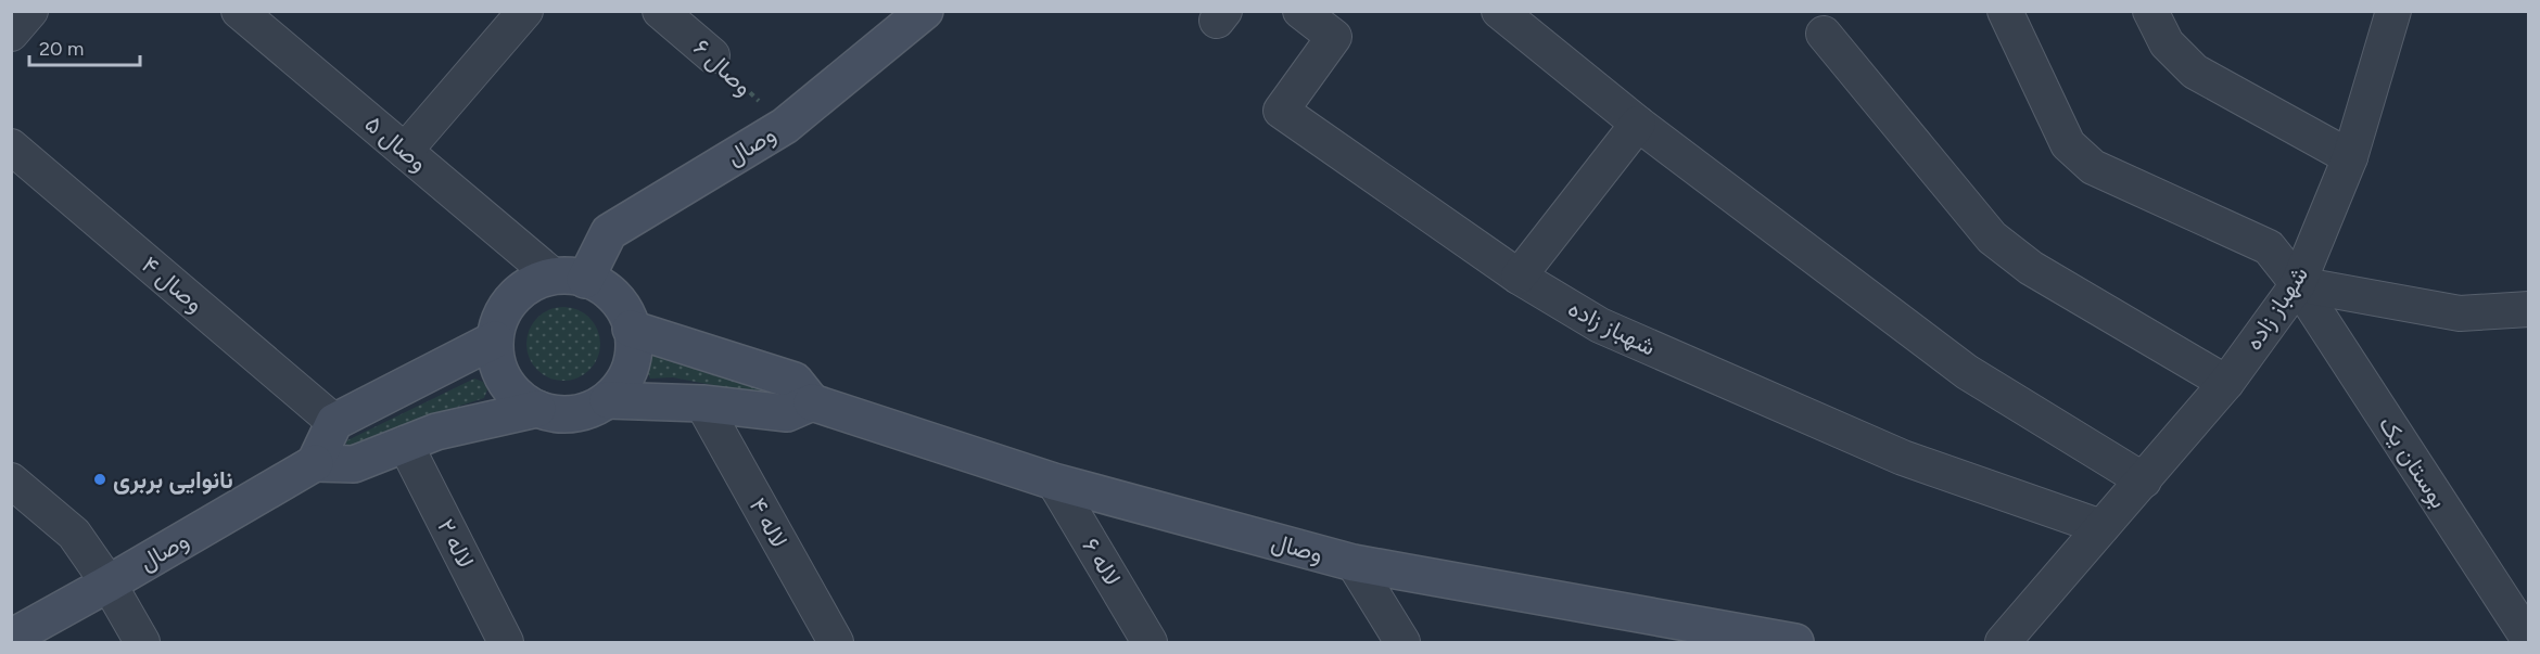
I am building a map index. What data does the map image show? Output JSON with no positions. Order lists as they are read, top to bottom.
{
  "streets": {
    "street": [
      "وصال ۶",
      "وصال ۵",
      "وصال",
      "وصال ۴",
      "شهباز زاده",
      "بوستان یک",
      "لاله ۴",
      "لاله ۲",
      "لاله ۶"
    ]
  },
  "crossings": [
    ["وصال ۶", "وصال"],
    ["وصال ۵", "وصال"],
    ["وصال", "لاله ۶"],
    ["شهباز زاده", "بوستان یک"]
  ],
  "places": ["نانوایی بربری"],
  "scale_bar": "20 m"
}
